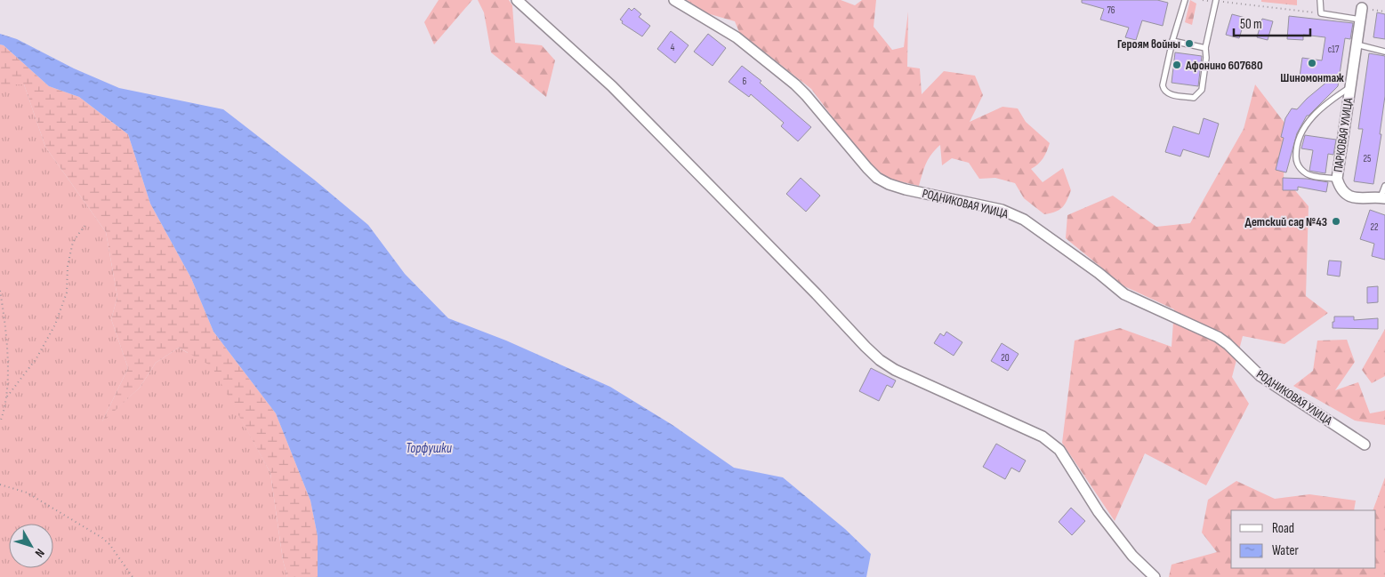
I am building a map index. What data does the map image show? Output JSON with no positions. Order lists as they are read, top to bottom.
{
  "streets": {
    "street": ["ПАРКОВАЯ УЛИЦА", "РОДНИКОВАЯ УЛИЦА"]
  },
  "water": ["Торфушки"],
  "places": [
    "Героям войны",
    "Шиномонтаж",
    "Афонино 607680",
    "Детский сад №43"
  ],
  "house_numbers": [
    "76",
    "4",
    "с17",
    "6",
    "25",
    "22",
    "20"
  ],
  "legend": ["Road", "Water"],
  "scale_bar": "50 m",
  "north": "bottom right"
}
